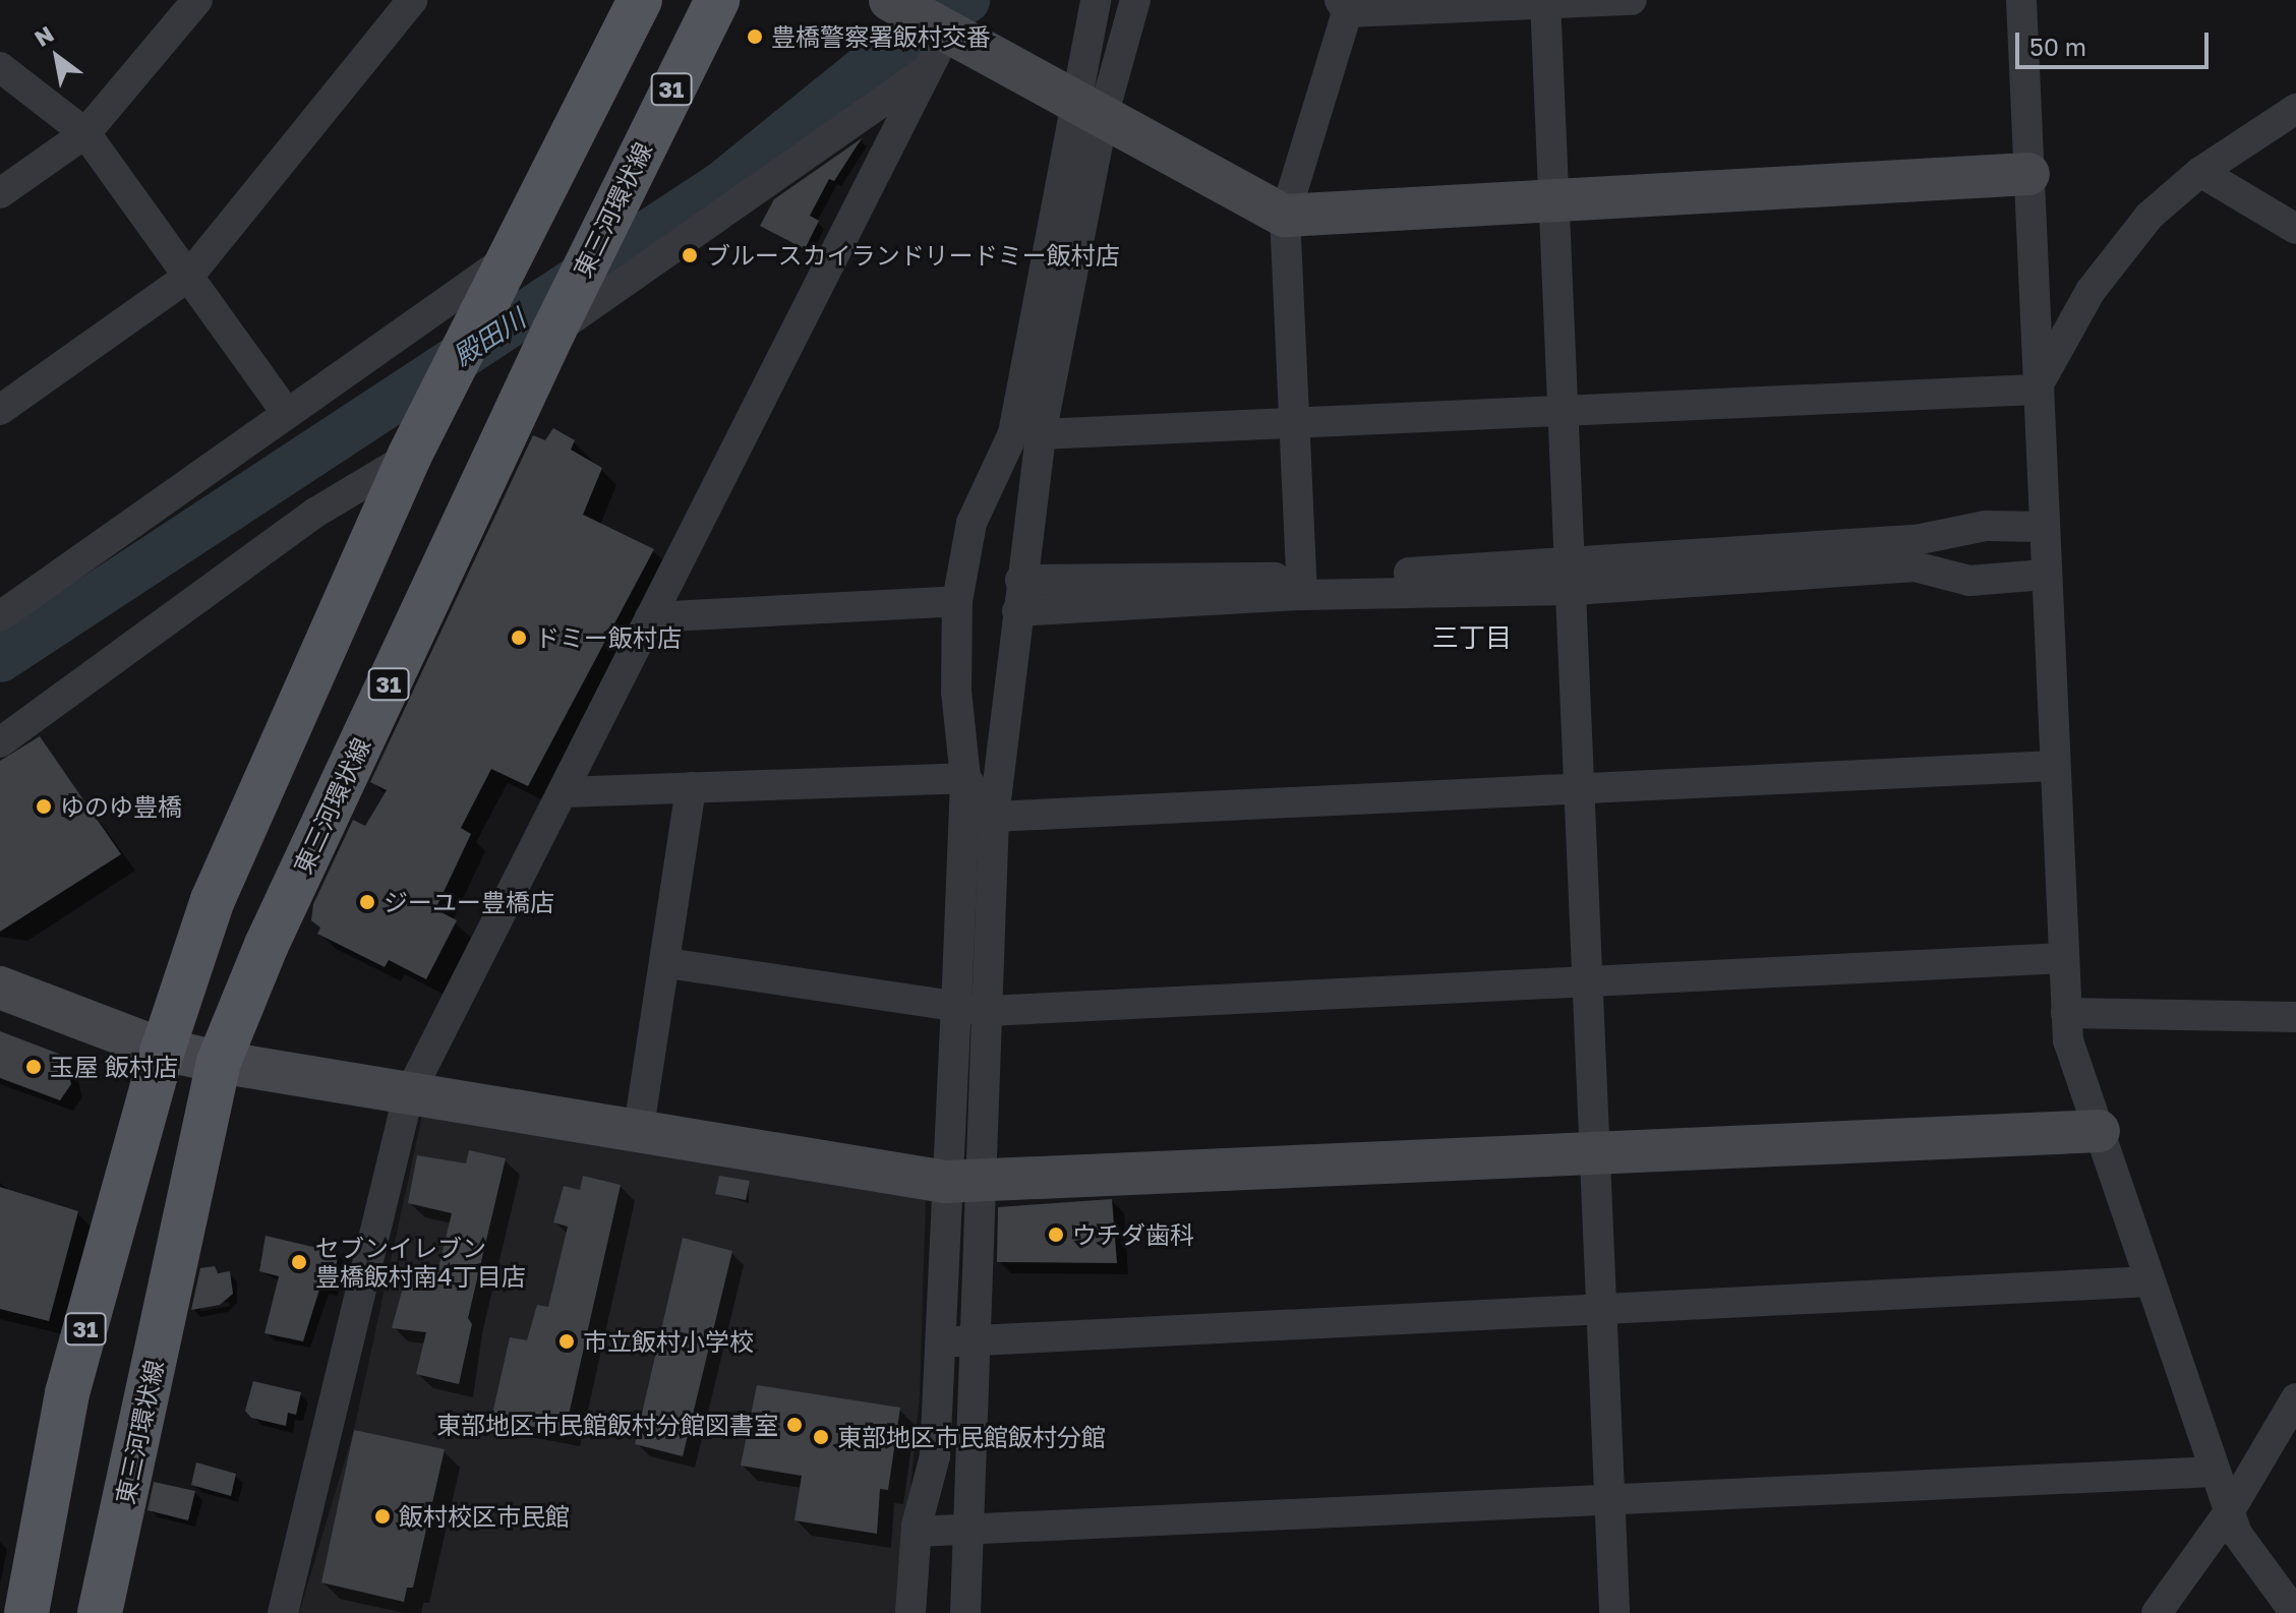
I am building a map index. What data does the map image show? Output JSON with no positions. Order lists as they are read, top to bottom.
{
  "streets": {
    "main road": ["31", "東三河環状線"]
  },
  "districts": ["三丁目"],
  "water": ["殿田川"],
  "places": [
    "豊橋警察署飯村交番",
    "ブルースカイランドリードミー飯村店",
    "ドミー飯村店",
    "ゆのゆ豊橋",
    "ジーユー豊橋店",
    "玉屋 飯村店",
    "ウチダ歯科",
    "セブンイレブン 豊橋飯村南4丁目店",
    "市立飯村小学校",
    "東部地区市民館飯村分館図書室",
    "東部地区市民館飯村分館",
    "飯村校区市民館"
  ],
  "scale_bar": "50 m",
  "north": "top left"
}
